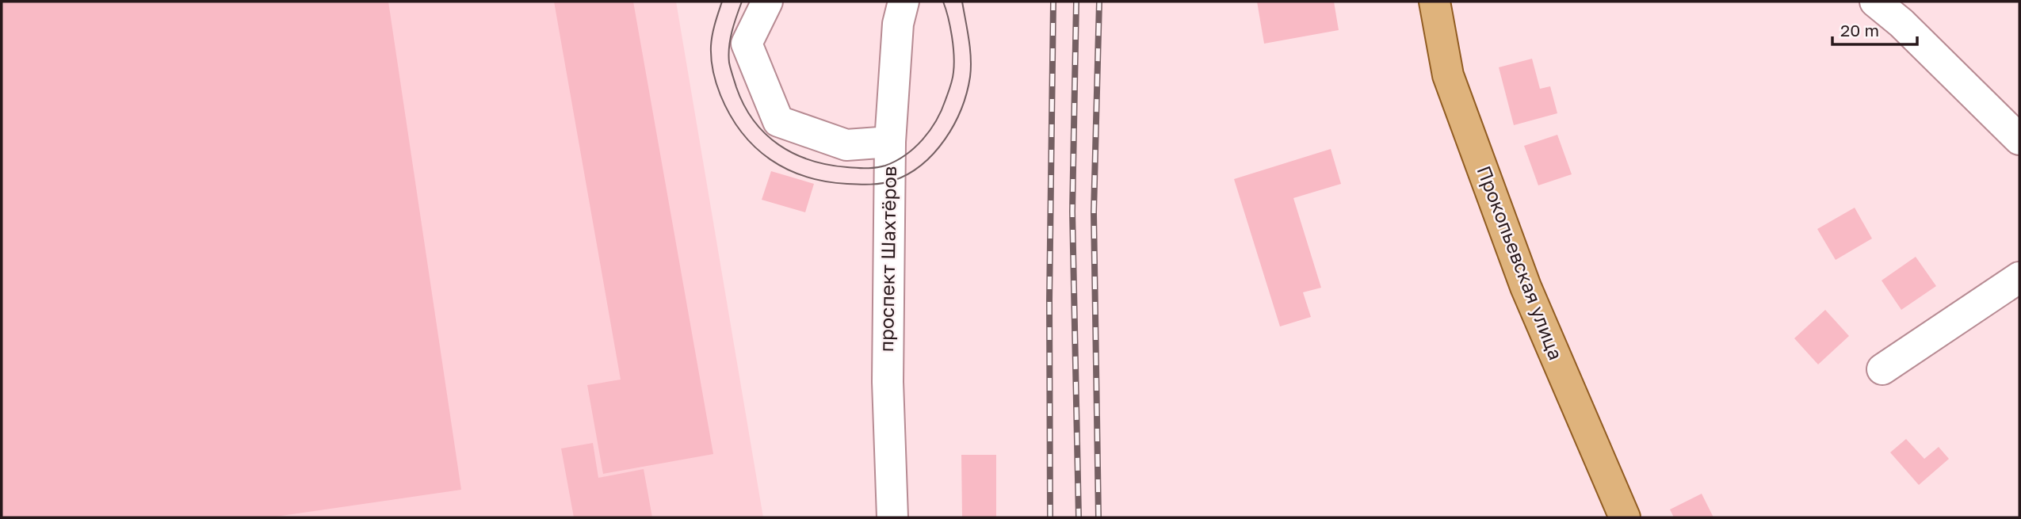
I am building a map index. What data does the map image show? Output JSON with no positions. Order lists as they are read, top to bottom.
{
  "streets": {
    "main road": ["Прокопьевская улица"],
    "street": ["проспект Шахтёров"]
  },
  "scale_bar": "20 m"
}
